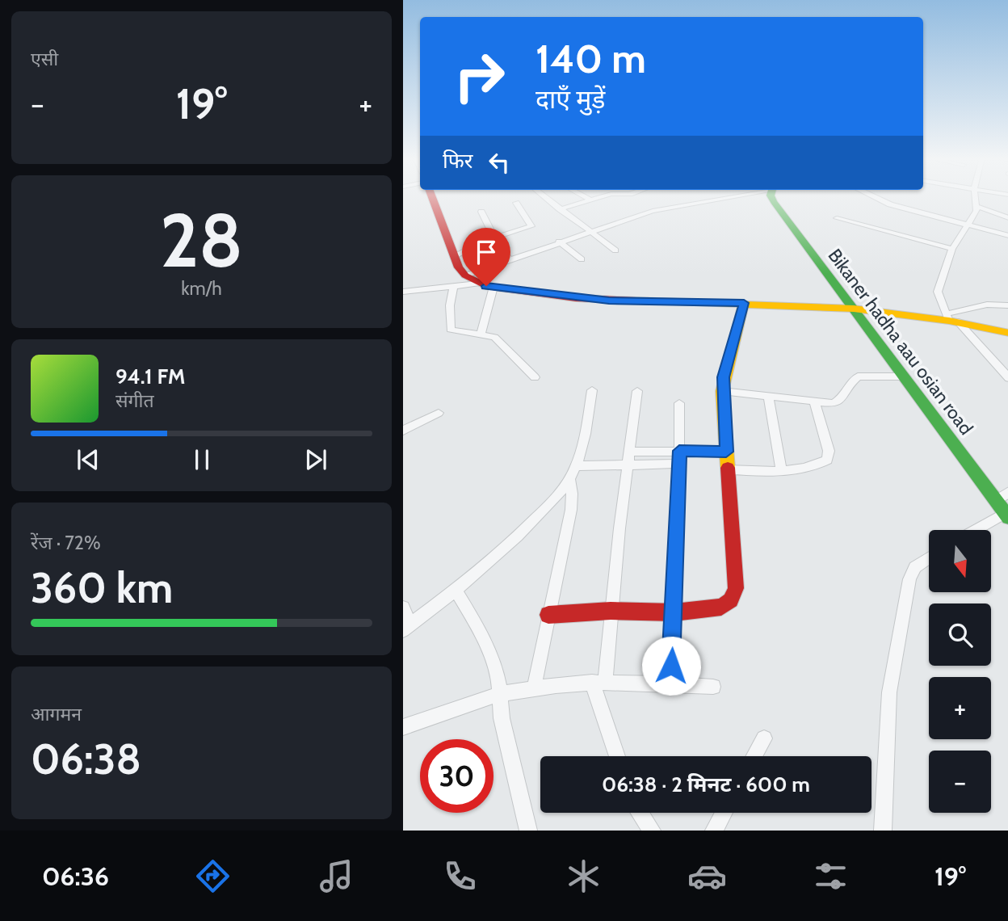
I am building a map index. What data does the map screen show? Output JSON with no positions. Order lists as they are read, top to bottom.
{
  "streets": {
    "street": ["Bikaner hadha aau osian road"]
  },
  "north": "bottom",
  "page": {
    "tile": [
      "एसी",
      ["28", "km/h"],
      ["रेंज · 72%", "360 km"],
      ["आगमन", "06:38"]
    ],
    "turn": ["140 m", "दाएँ मुड़ें"],
    "heat": ["−", "19°", "+"],
    "then": "फिर",
    "song": ["94.1 FM", "संगीत"],
    "map_buttons": ["+", "−"],
    "limit": "30",
    "trip": "06:38 · 2 मिनट · 600 m",
    "tabs": ["06:36", "19°"]
  }
}
